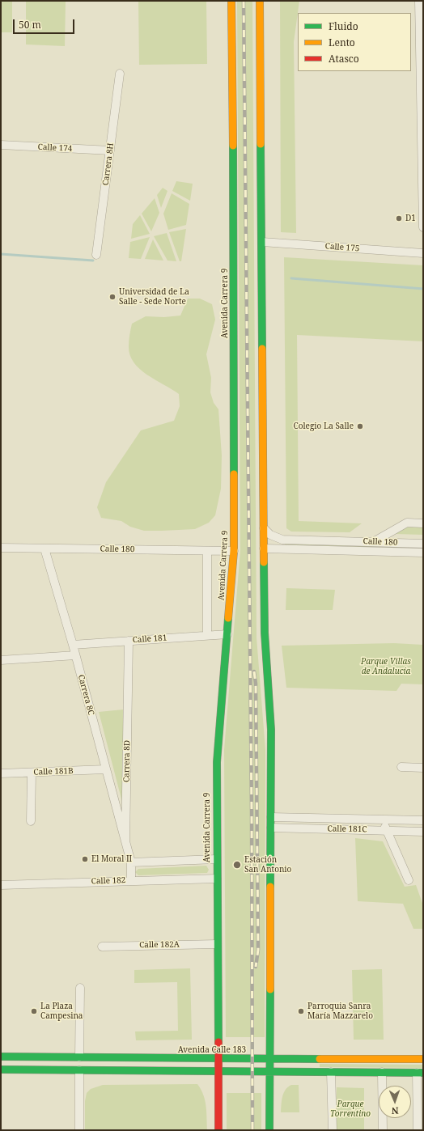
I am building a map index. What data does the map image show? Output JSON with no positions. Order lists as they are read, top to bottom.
{
  "streets": {
    "main road": ["Avenida Carrera 9", "Avenida Calle 183"],
    "street": [
      "Calle 174",
      "Carrera 8H",
      "Calle 175",
      "Calle 180",
      "Calle 181",
      "Carrera 8C",
      "Carrera 8D",
      "Calle 181B",
      "Calle 181C",
      "Calle 182",
      "Calle 182A"
    ]
  },
  "crossings": [
    ["Calle 174", "Carrera 8H"],
    ["Avenida Carrera 9", "Calle 180"],
    ["Avenida Carrera 9", "Calle 181"],
    ["Avenida Carrera 9", "Calle 182"],
    ["Avenida Carrera 9", "Calle 182A"],
    ["Avenida Carrera 9", "Avenida Calle 183"],
    ["Calle 180", "Carrera 8C"],
    ["Calle 181", "Carrera 8C"],
    ["Calle 181", "Carrera 8D"],
    ["Carrera 8C", "Carrera 8D"],
    ["Carrera 8C", "Calle 181B"],
    ["Carrera 8D", "Calle 182"]
  ],
  "parks": ["Parque Villas de Andalucía", "Parque Torrentino"],
  "places": [
    "D1",
    "Universidad de La Salle - Sede Norte",
    "Colegio La Salle",
    "El Moral II",
    "Estación San Antonio",
    "La Plaza Campesina",
    "Parroquia Sanra María Mazzarelo"
  ],
  "legend": ["Fluido", "Lento", "Atasco"],
  "scale_bar": "50 m",
  "north": "bottom"
}
